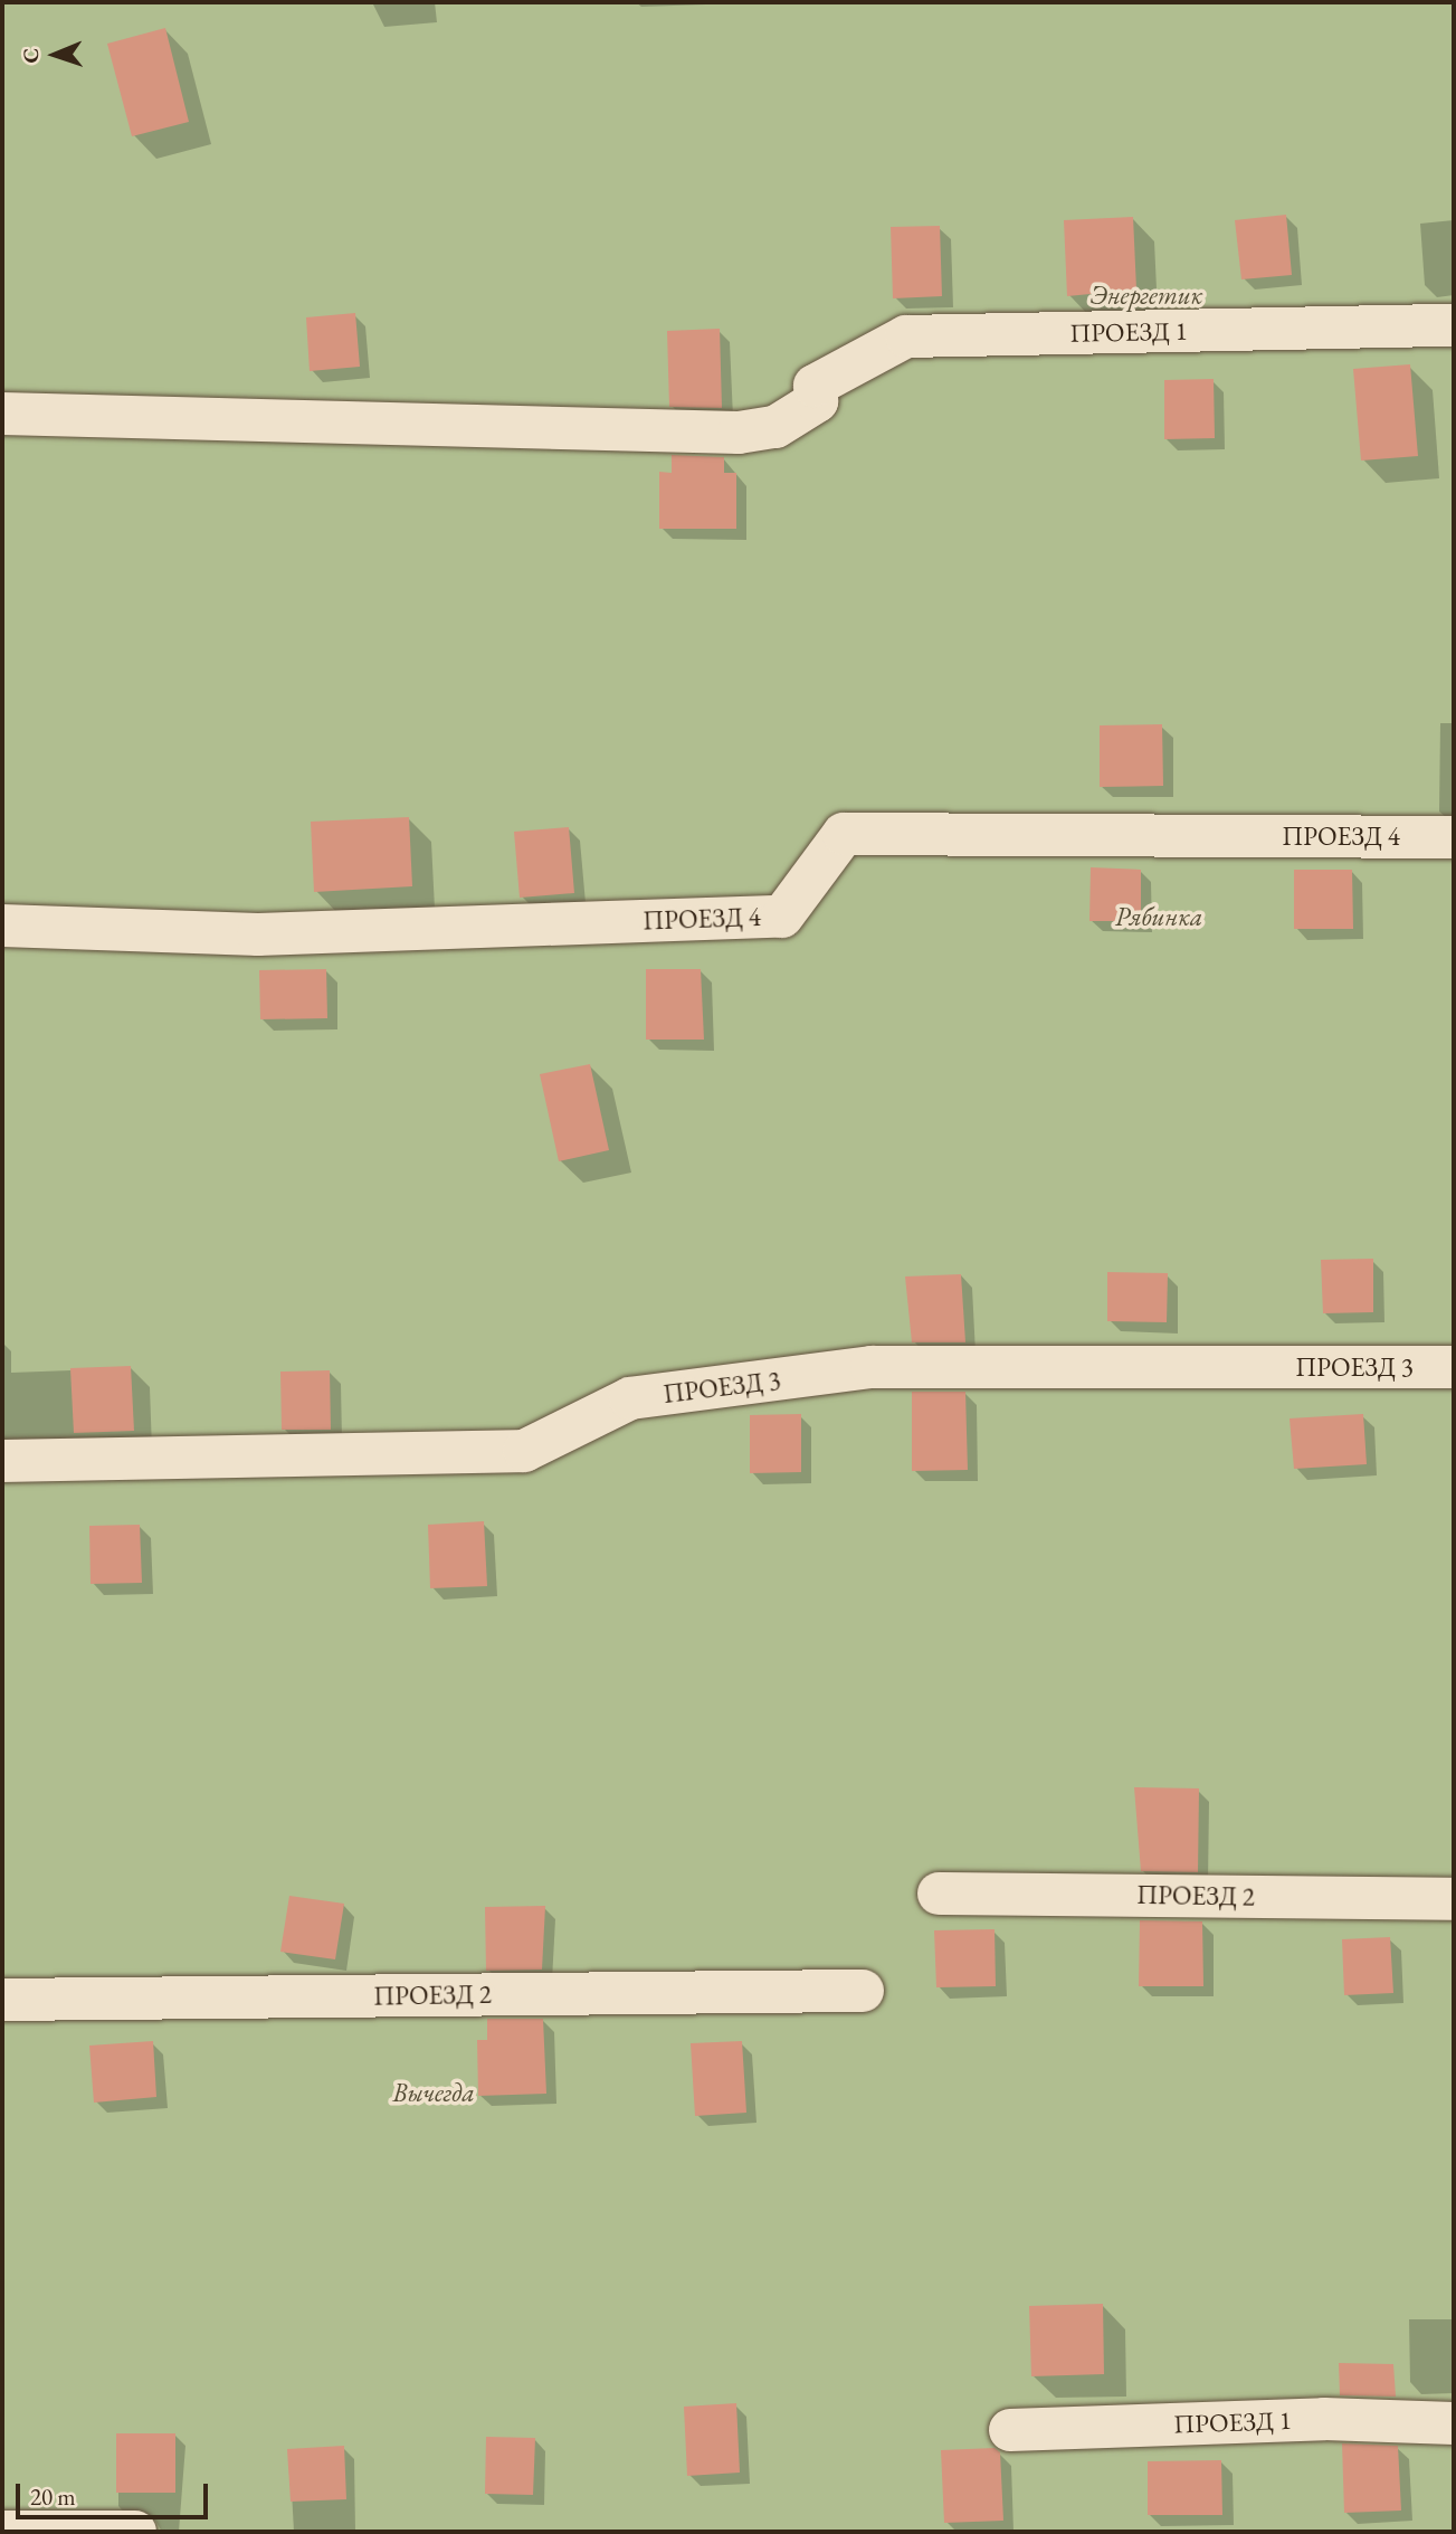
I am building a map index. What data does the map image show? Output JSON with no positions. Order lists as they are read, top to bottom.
{
  "streets": {
    "lane": [
      "ПРОЕЗД 1",
      "ПРОЕЗД 4",
      "ПРОЕЗД 3",
      "ПРОЕЗД 2"
    ]
  },
  "parks": ["Энергетик", "Рябинка", "Вычегда"],
  "scale_bar": "20 m",
  "north": "left"
}
